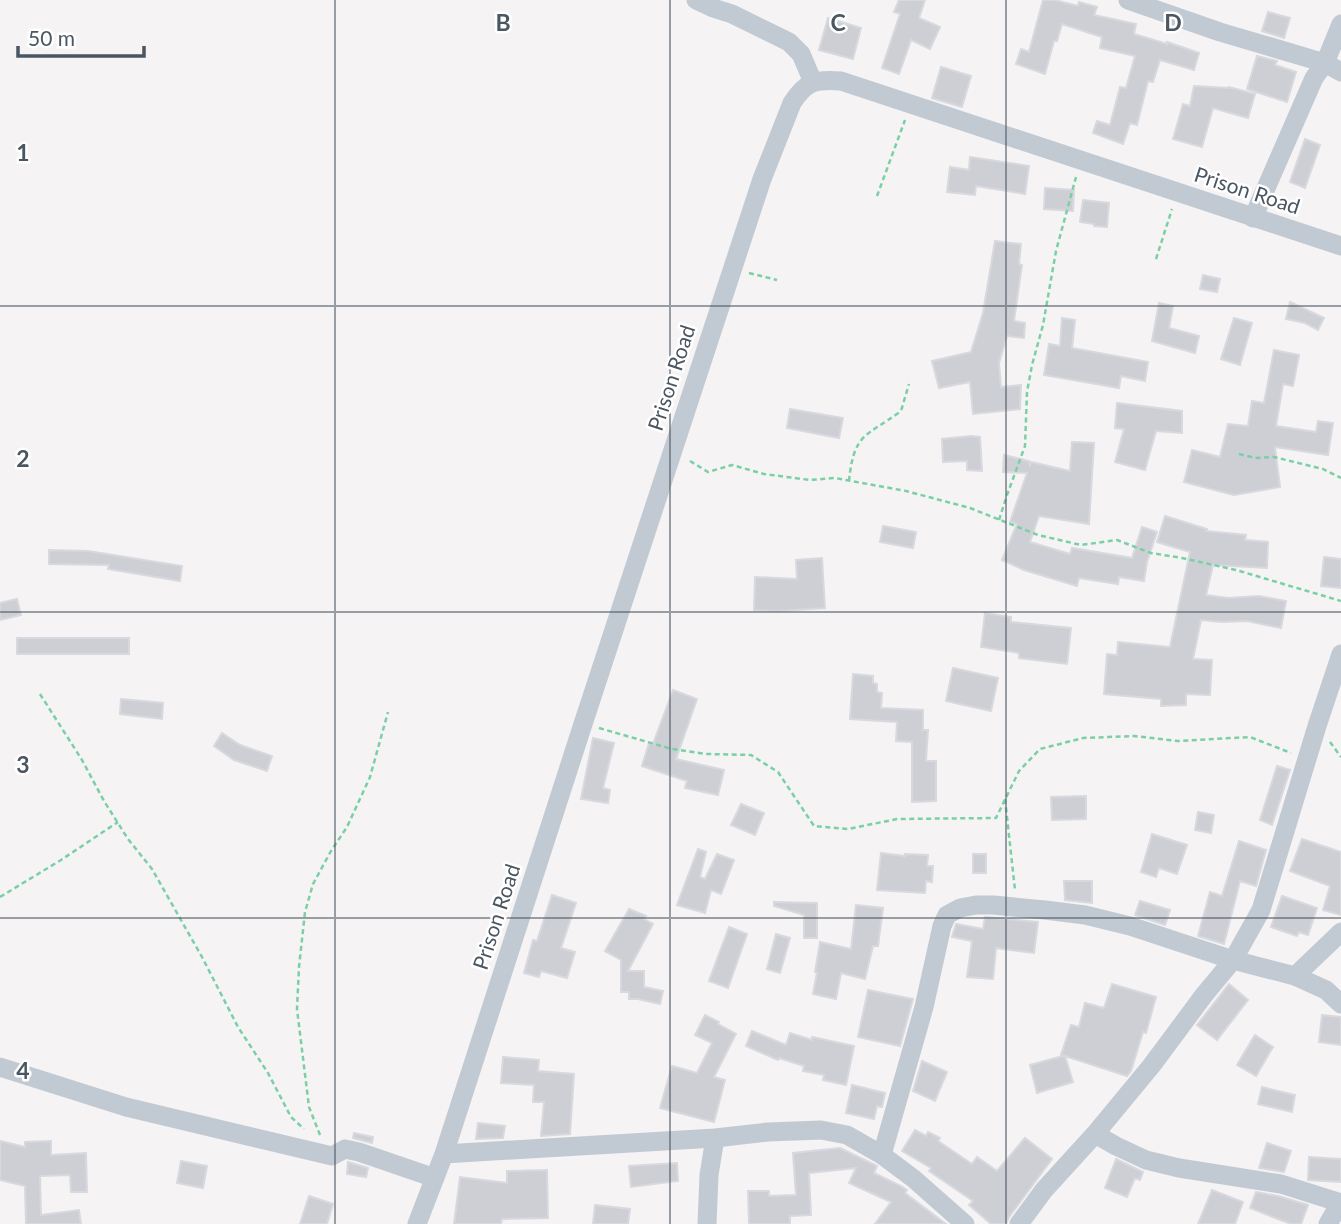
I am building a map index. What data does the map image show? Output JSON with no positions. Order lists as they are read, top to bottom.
{
  "streets": {
    "street": ["Prison Road"]
  },
  "scale_bar": "50 m",
  "grid": {
    "columns": ["B", "C", "D"],
    "rows": [
      "1",
      "2",
      "3",
      "4"
    ]
  }
}
